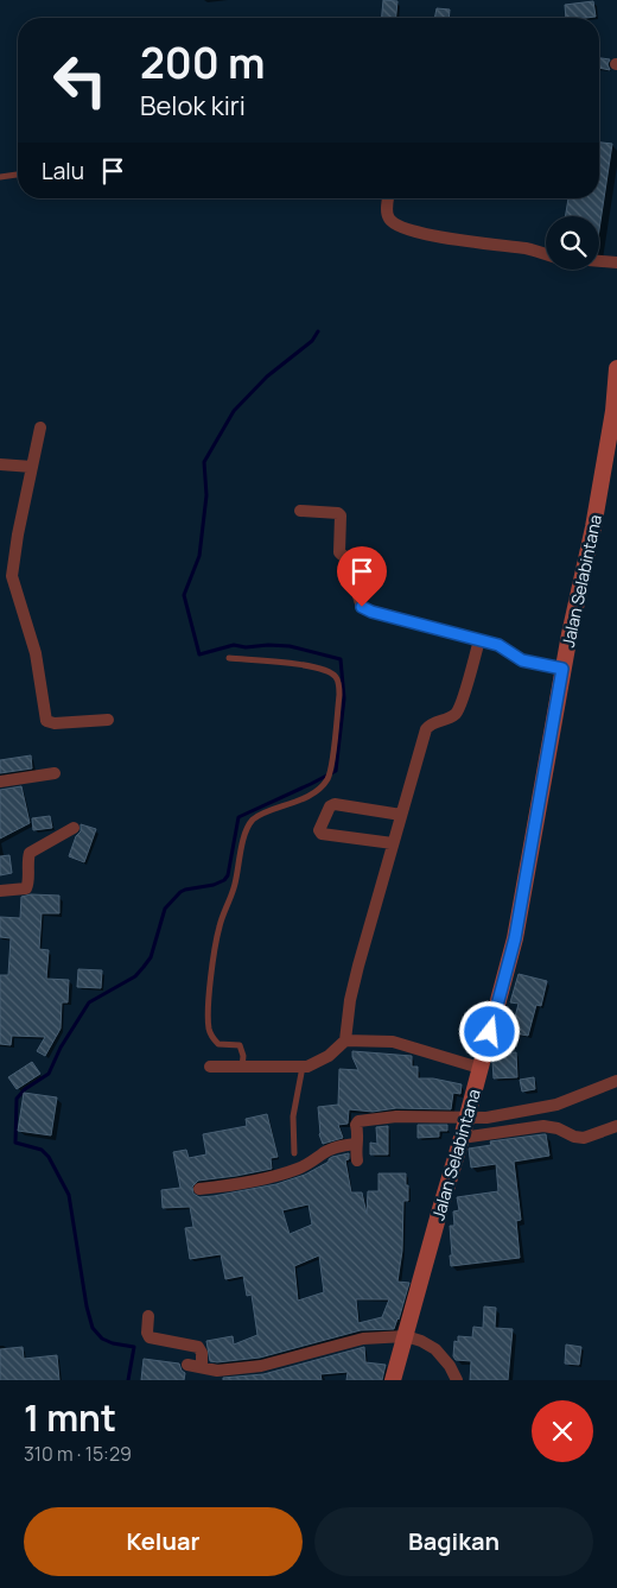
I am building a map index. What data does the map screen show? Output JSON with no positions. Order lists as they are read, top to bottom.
{
  "streets": {
    "street": ["Jalan Selabintana"]
  },
  "page": {
    "turn": ["200 m", "Belok kiri"],
    "then": "Lalu",
    "heading": ["1 mnt", "310 m · 15:29"],
    "buttons": ["Keluar", "Bagikan"]
  }
}
